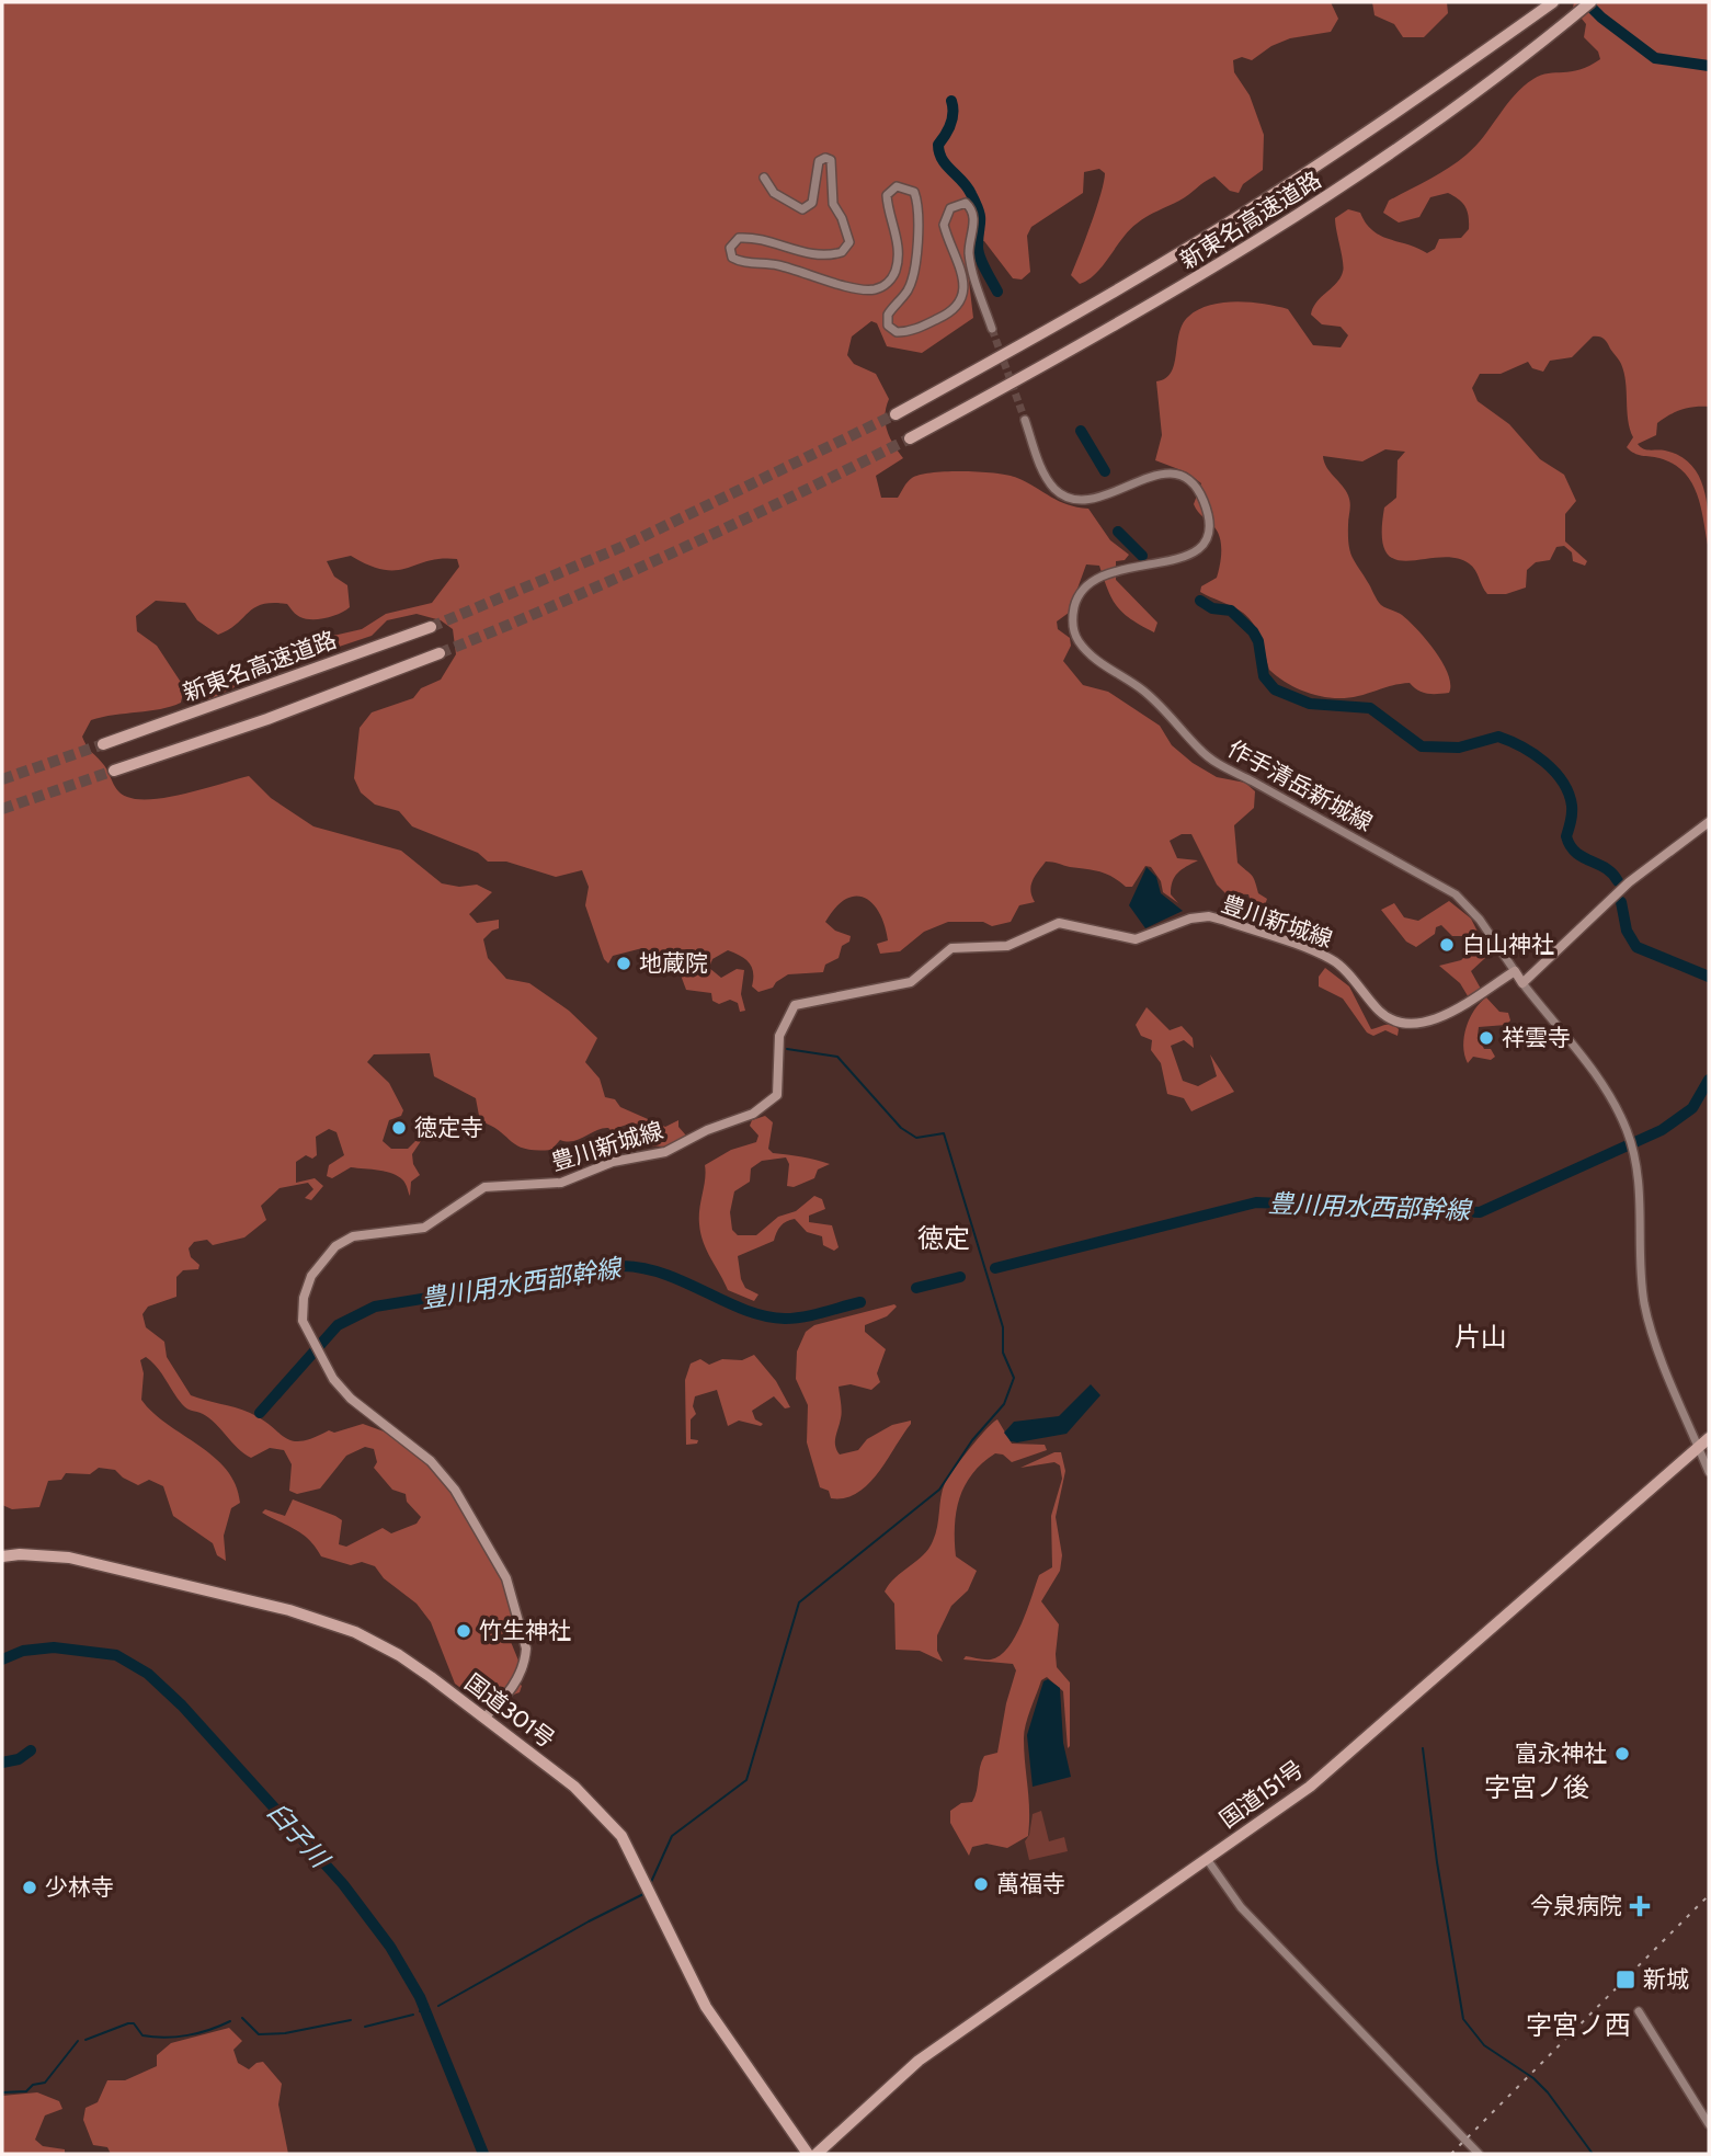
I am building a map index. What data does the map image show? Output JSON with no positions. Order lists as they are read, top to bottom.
{
  "streets": {
    "highway": ["新東名高速道路", "国道301号", "国道151号"],
    "main road": ["作手清岳新城線", "豊川新城線"]
  },
  "crossings": [
    ["作手清岳新城線", "豊川新城線"],
    ["豊川新城線", "国道301号"]
  ],
  "districts": [
    "徳定",
    "片山",
    "字宮ノ後",
    "字宮ノ西"
  ],
  "water": ["豊川用水西部幹線", "臼子川"],
  "places": {
    "other": [
      "白山神社",
      "地蔵院",
      "祥雲寺",
      "徳定寺",
      "竹生神社",
      "富永神社",
      "萬福寺",
      "少林寺"
    ],
    "health": ["今泉病院"],
    "transit": ["新城"]
  }
}
